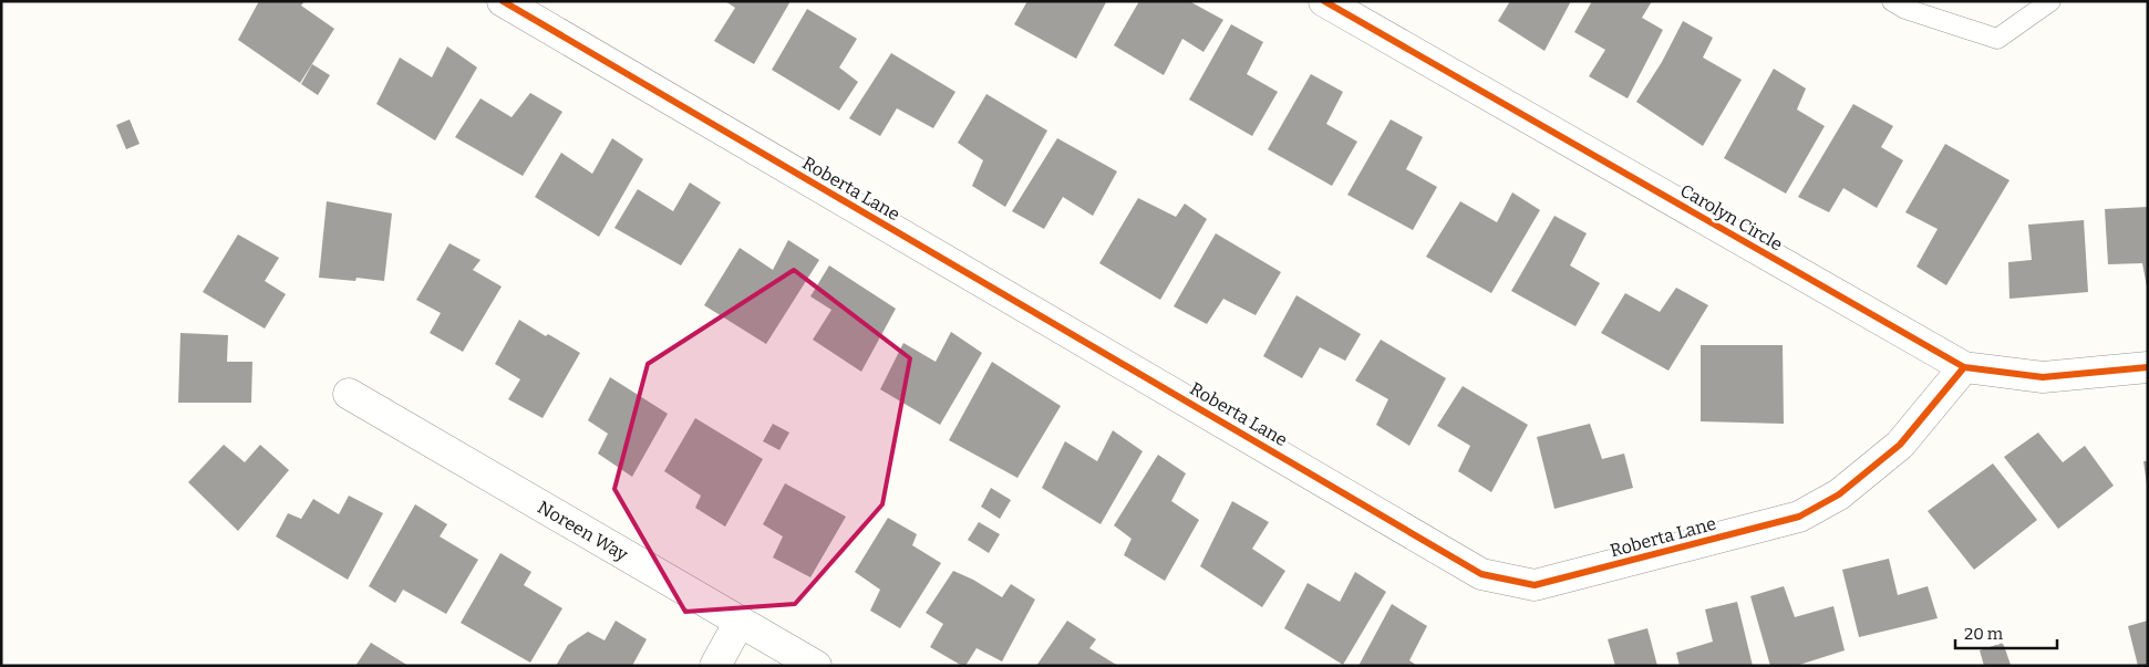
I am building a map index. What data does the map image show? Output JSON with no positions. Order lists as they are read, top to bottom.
{
  "streets": {
    "street": ["Roberta Lane", "Carolyn Circle", "Noreen Way"]
  },
  "crossings": [
    ["Roberta Lane", "Carolyn Circle"]
  ],
  "scale_bar": "20 m"
}
